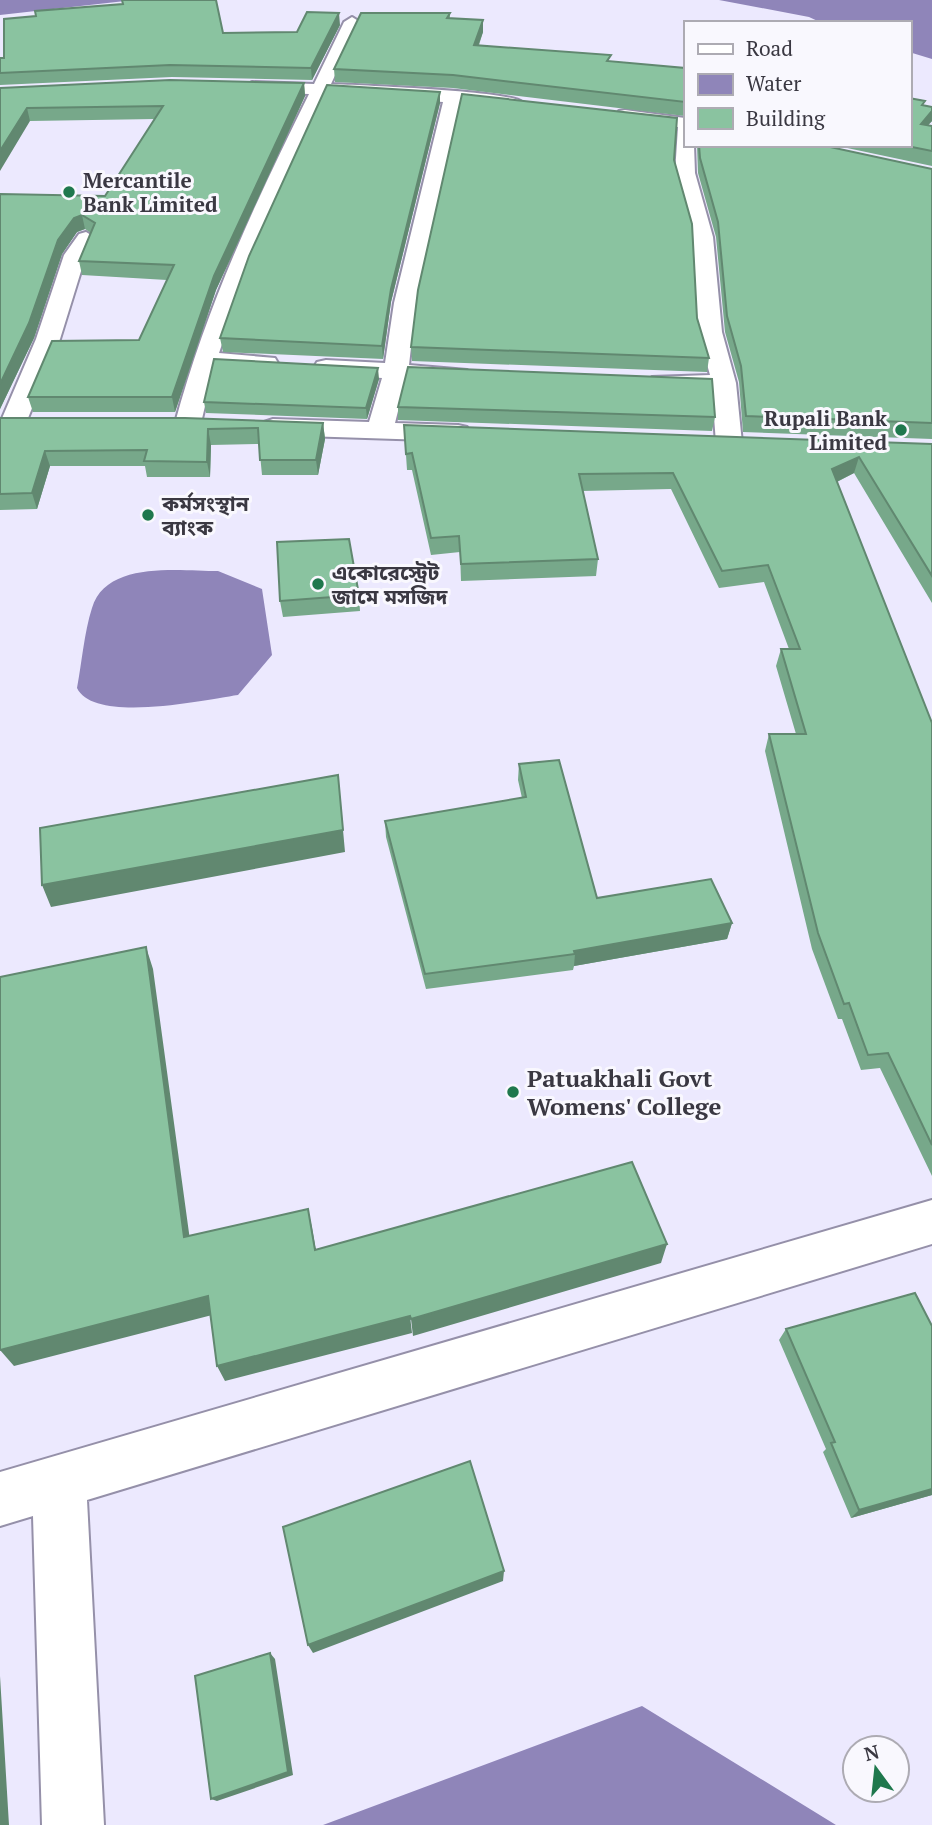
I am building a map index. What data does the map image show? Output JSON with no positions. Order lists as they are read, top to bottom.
{
  "places": [
    "Mercantile Bank Limited",
    "Rupali Bank Limited",
    "কর্মসংস্থান ব্যাংক",
    "একোরেস্ট্রেট জামে মসজিদ",
    "Patuakhali Govt Womens' College"
  ],
  "legend": ["Road", "Water", "Building"],
  "north": "top"
}
